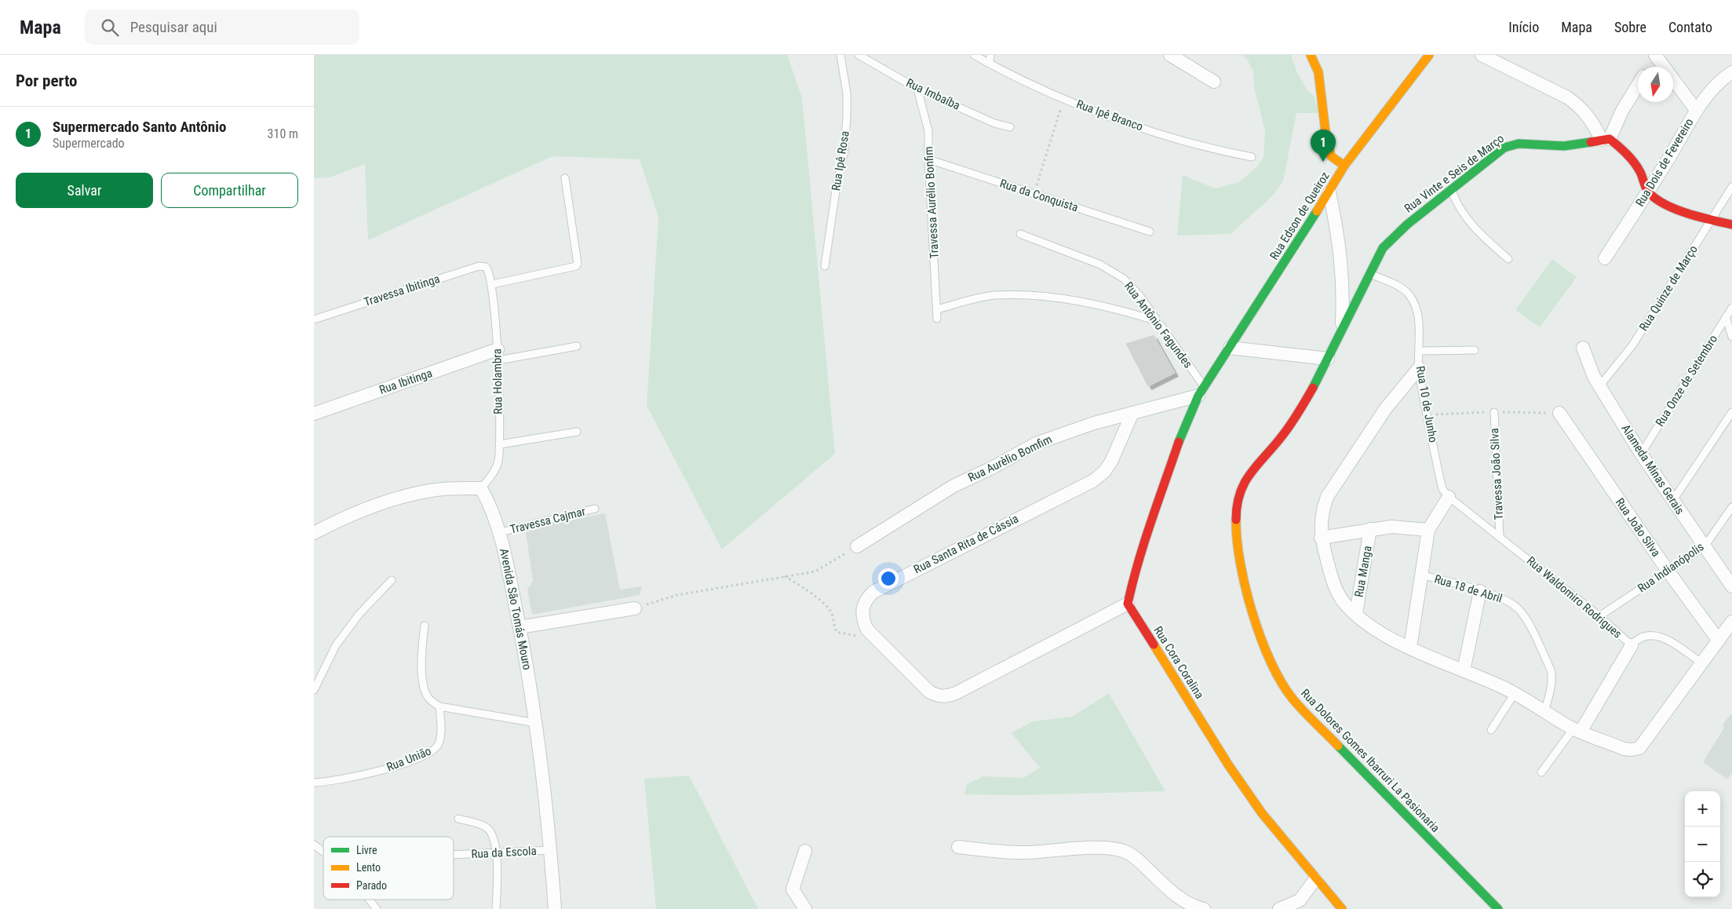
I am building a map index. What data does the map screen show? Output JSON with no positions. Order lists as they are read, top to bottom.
{
  "streets": {
    "street": [
      "Rua Dois de Fevereiro",
      "Rua Vinte e Seis de Março",
      "Rua Edson de Queiroz",
      "Rua Ibitinga",
      "Rua Aurèlio Bomfim",
      "Alameda Minas Gerais",
      "Rua João Silva",
      "Rua Santa Rita de Cássia",
      "Rua Manga",
      "Avenida São Tomás Mouro",
      "Rua Cora Coralina",
      "Rua Dolores Gomes Ibarruri La Pasionaria"
    ],
    "lane": [
      "Rua Imbaíba",
      "Rua Ipê Branco",
      "Rua Ipê Rosa",
      "Rua da Conquista",
      "Travessa Aurélio Bonfim",
      "Rua Quinze de Março",
      "Travessa Ibitinga",
      "Rua Antônio Fagundes",
      "Rua Onze de Setembro",
      "Rua Holambra",
      "Rua 10 de Junho",
      "Travessa João Silva",
      "Travessa Cajmar",
      "Rua Indianópolis",
      "Rua 18 de Abril",
      "Rua Waldomiro Rodrigues",
      "Rua União",
      "Rua da Escola"
    ]
  },
  "crossings": [
    ["Rua Imbaíba", "Travessa Aurélio Bonfim"],
    ["Rua Vinte e Seis de Março", "Rua 10 de Junho"],
    ["Rua Vinte e Seis de Março", "Rua Dolores Gomes Ibarruri La Pasionaria"],
    ["Rua da Conquista", "Travessa Aurélio Bonfim"],
    ["Rua Edson de Queiroz", "Rua Antônio Fagundes"],
    ["Rua Edson de Queiroz", "Rua Aurèlio Bomfim"],
    ["Rua Quinze de Março", "Alameda Minas Gerais"],
    ["Travessa Ibitinga", "Rua Holambra"],
    ["Rua Antônio Fagundes", "Rua Aurèlio Bomfim"],
    ["Rua Onze de Setembro", "Alameda Minas Gerais"],
    ["Rua Ibitinga", "Rua Holambra"],
    ["Rua Holambra", "Avenida São Tomás Mouro"],
    ["Rua 10 de Junho", "Rua Waldomiro Rodrigues"],
    ["Rua Aurèlio Bomfim", "Rua Santa Rita de Cássia"],
    ["Alameda Minas Gerais", "Rua Indianópolis"],
    ["Travessa João Silva", "Rua Waldomiro Rodrigues"],
    ["Travessa Cajmar", "Avenida São Tomás Mouro"],
    ["Rua João Silva", "Rua Indianópolis"],
    ["Rua Santa Rita de Cássia", "Rua Cora Coralina"],
    ["Rua Indianópolis", "Rua Waldomiro Rodrigues"],
    ["Avenida São Tomás Mouro", "Rua da Escola"]
  ],
  "legend": ["Livre", "Lento", "Parado"],
  "north": "bottom",
  "page": {
    "header": "Mapa",
    "search": "Pesquisar aqui",
    "nav": [
      "Início",
      "Mapa",
      "Sobre",
      "Contato"
    ],
    "heading": "Por perto",
    "list": [
      {
        "mark": "1",
        "name": "Supermercado Santo Antônio",
        "note": "Supermercado",
        "value": "310 m"
      }
    ],
    "pins": "1",
    "buttons": ["Salvar", "Compartilhar"],
    "map_buttons": ["+", "−"]
  }
}
